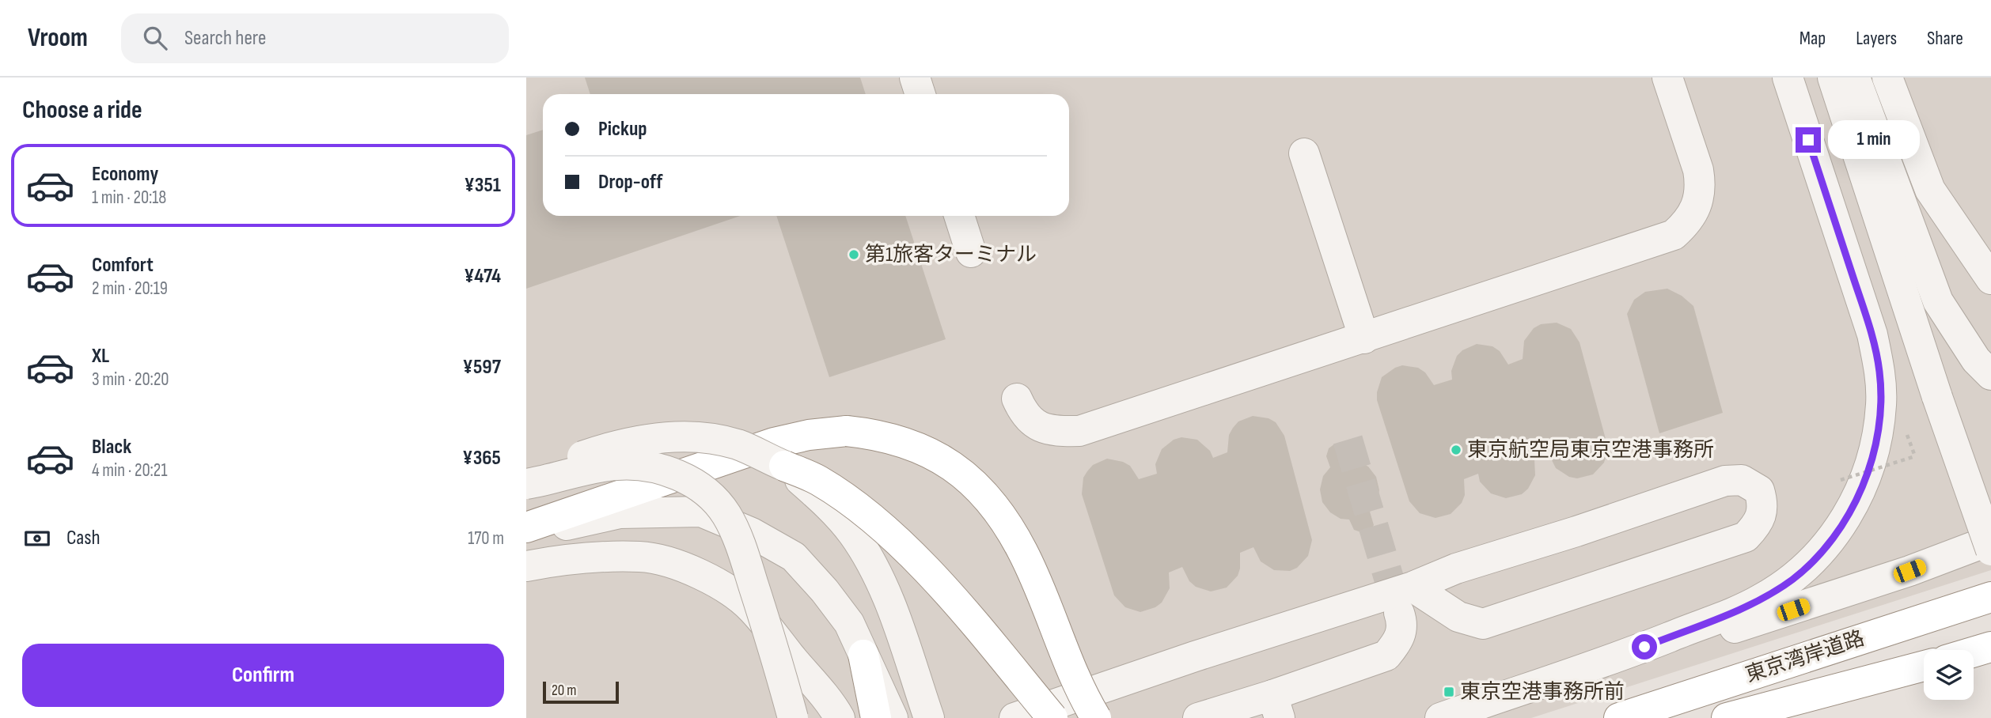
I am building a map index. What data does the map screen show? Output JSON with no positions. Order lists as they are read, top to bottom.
{
  "streets": {
    "highway": ["東京湾岸道路"]
  },
  "places": {
    "other": ["第1旅客ターミナル", "東京航空局東京空港事務所"],
    "transit": ["東京空港事務所前"]
  },
  "scale_bar": "20 m",
  "page": {
    "header": "Vroom",
    "search": "Search here",
    "nav": ["Map", "Layers", "Share"],
    "heading": "Choose a ride",
    "banner": ["Pickup", "Drop-off"],
    "bubble": "1 min",
    "list": [
      {
        "name": "Economy",
        "note": "1 min · 20:18",
        "value": "¥351"
      },
      {
        "name": "Comfort",
        "note": "2 min · 20:19",
        "value": "¥474"
      },
      {
        "name": "XL",
        "note": "3 min · 20:20",
        "value": "¥597"
      },
      {
        "name": "Black",
        "note": "4 min · 20:21",
        "value": "¥365"
      }
    ],
    "pay": ["Cash", "170 m"],
    "buttons": "Confirm",
    "scale": "20 m"
  }
}
